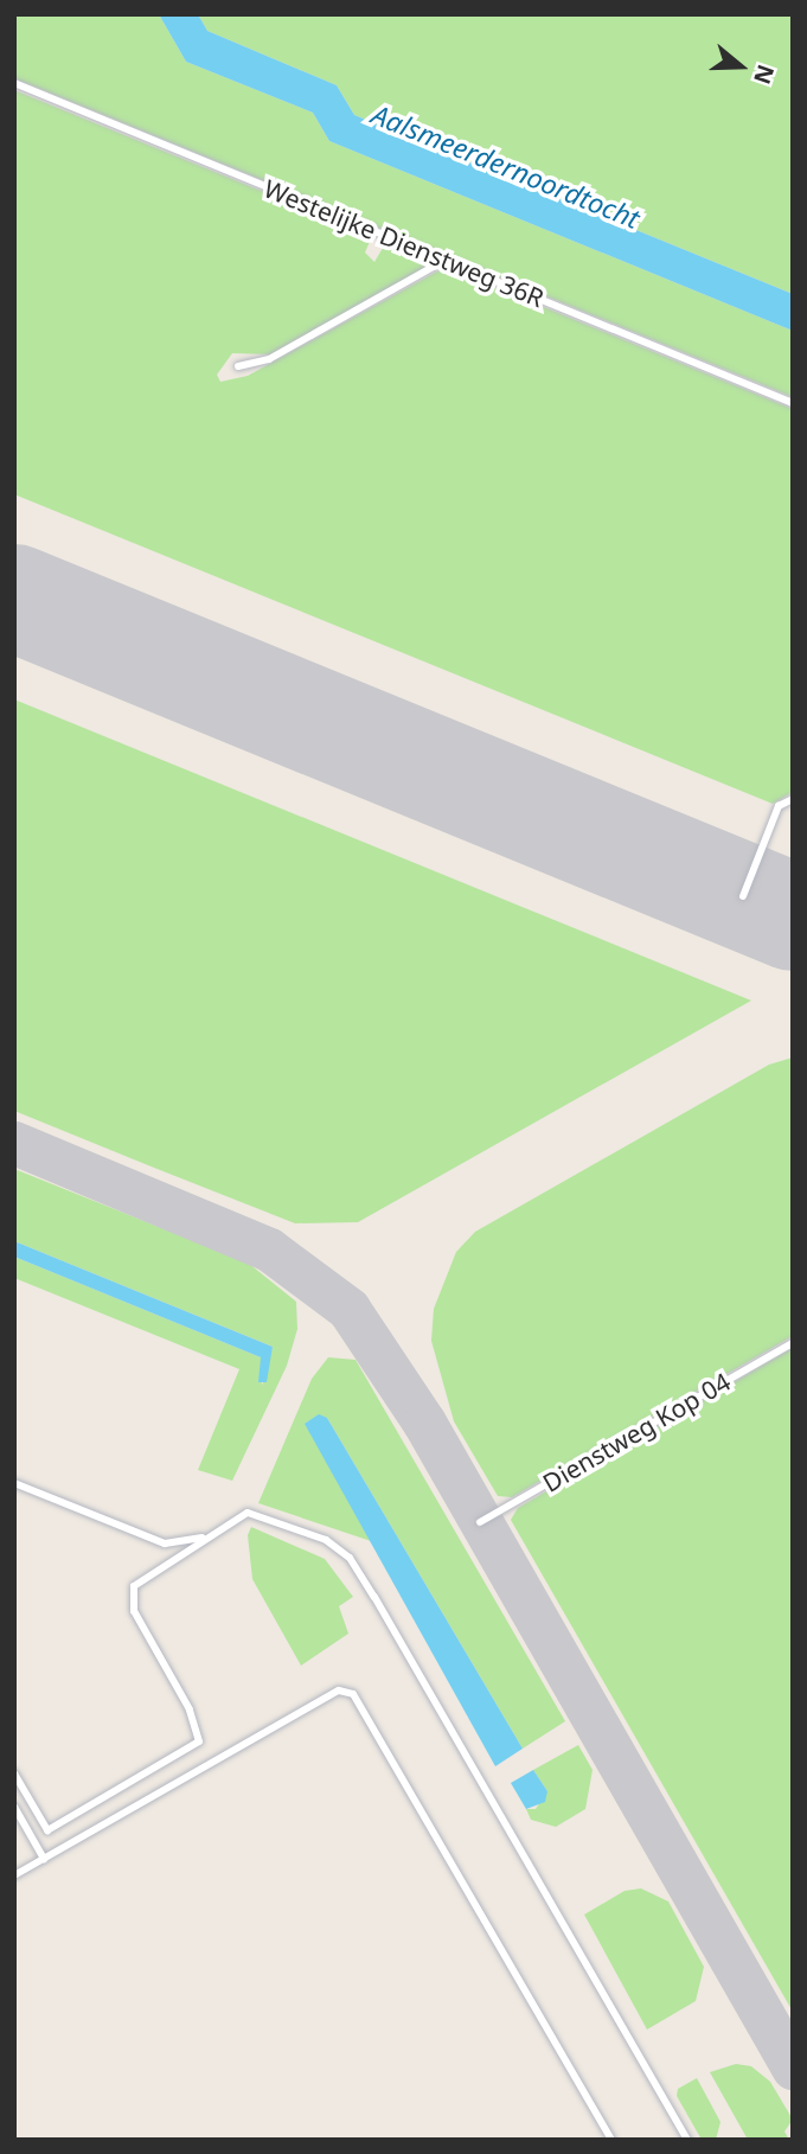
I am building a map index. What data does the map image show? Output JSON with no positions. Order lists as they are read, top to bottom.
{
  "streets": {
    "lane": ["Westelijke Dienstweg 36R", "Dienstweg Kop 04"]
  },
  "water": ["Aalsmeerdernoordtocht"],
  "north": "right"
}
